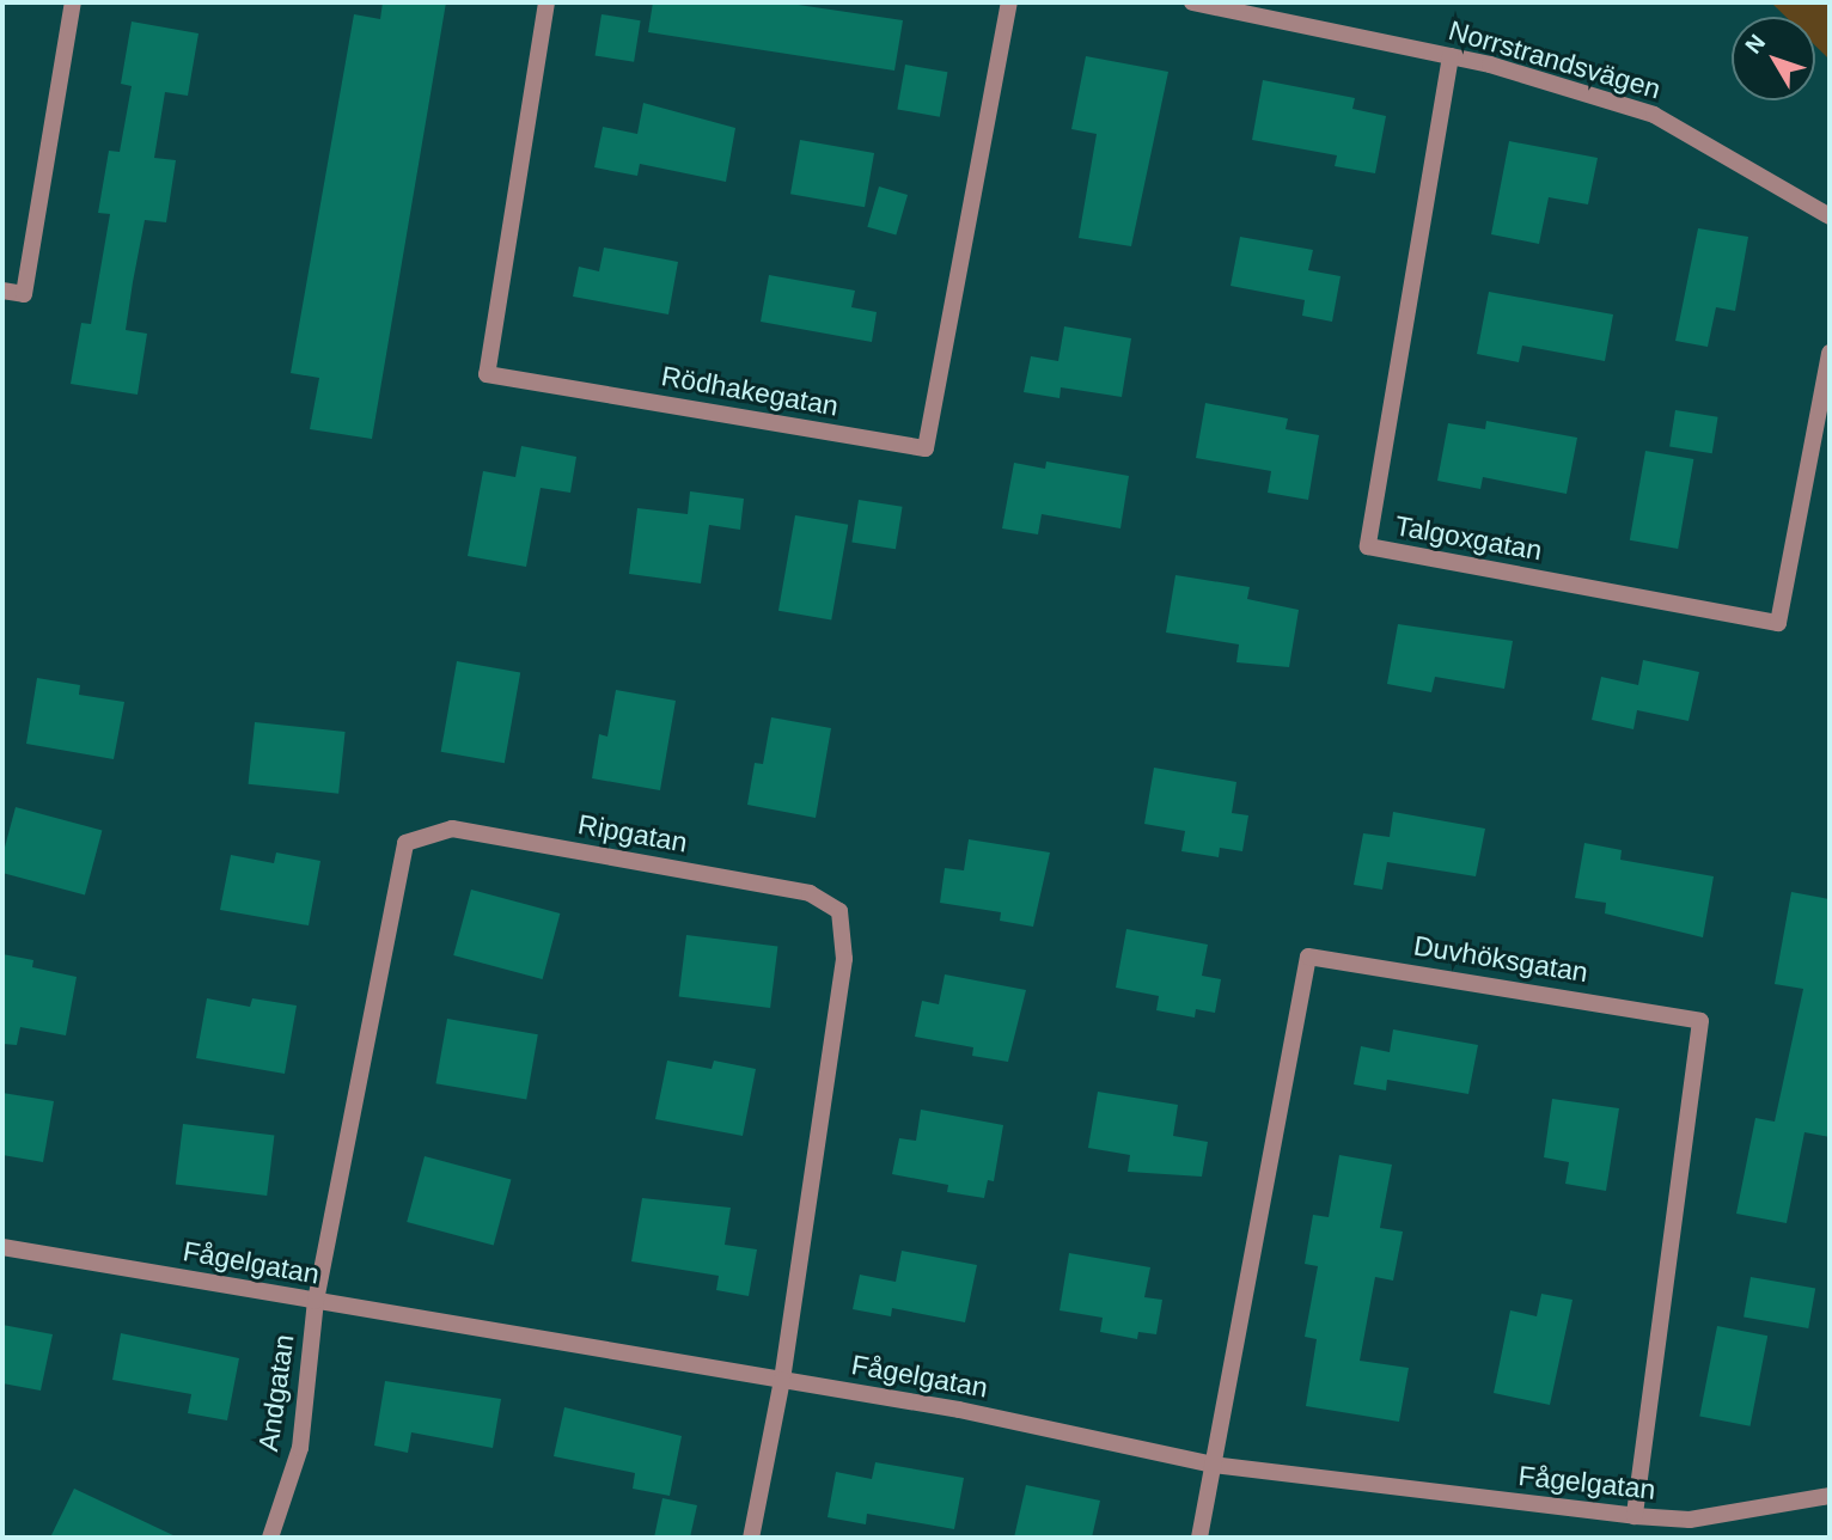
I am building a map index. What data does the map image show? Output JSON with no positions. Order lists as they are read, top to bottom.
{
  "streets": {
    "street": [
      "Norrstrandsvägen",
      "Rödhakegatan",
      "Talgoxgatan",
      "Ripgatan",
      "Duvhöksgatan",
      "Fågelgatan",
      "Andgatan"
    ]
  },
  "crossings": [
    ["Norrstrandsvägen", "Talgoxgatan"],
    ["Ripgatan", "Fågelgatan"],
    ["Ripgatan", "Andgatan"],
    ["Duvhöksgatan", "Fågelgatan"],
    ["Fågelgatan", "Andgatan"]
  ],
  "north": "top left"
}
